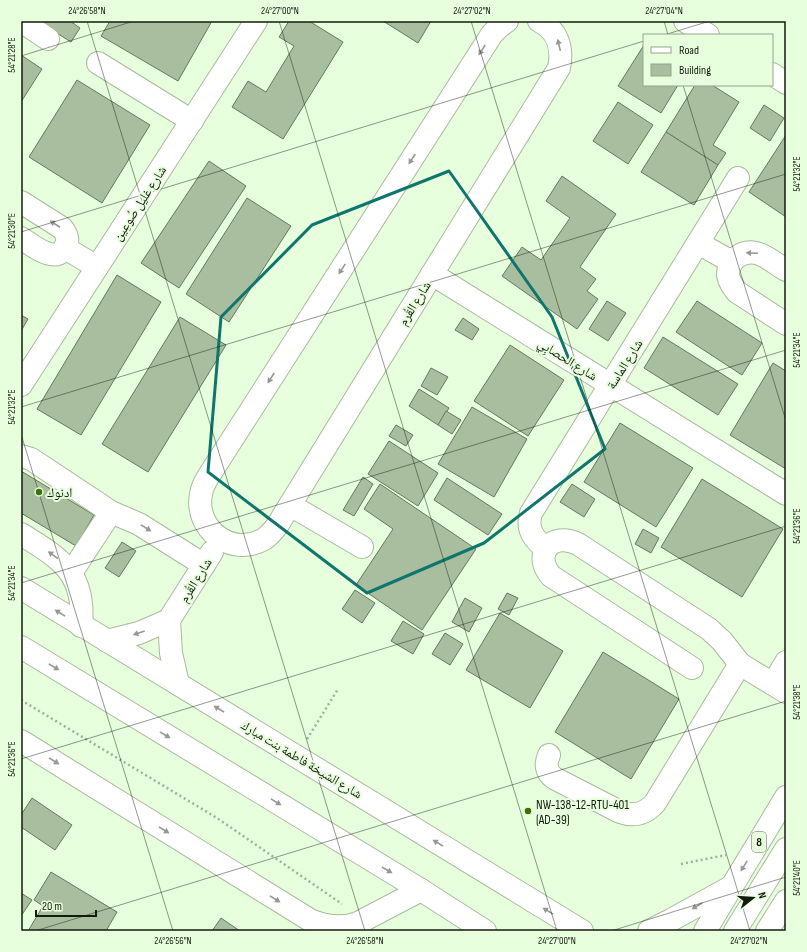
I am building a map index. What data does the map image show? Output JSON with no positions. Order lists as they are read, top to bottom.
{
  "streets": {
    "main road": [
      "شارع غليل صُوعِين",
      "شارع القُرم",
      "شارع الحصابِي",
      "شارع الماسة",
      "شارع الشيخة فاطمة بنت مبارك",
      "8"
    ]
  },
  "crossings": [
    ["شارع القُرم", "شارع الحصابِي"],
    ["شارع الحصابِي", "شارع الماسة"]
  ],
  "places": ["ادنوك", "NW-138-12-RTU-401 (AD-39)"],
  "legend": ["Road", "Building"],
  "scale_bar": "20 m",
  "north": "right",
  "coordinates": [
    "24°26'58\"N",
    "24°27'00\"N",
    "24°27'02\"N",
    "24°27'04\"N",
    "54°21'28\"E",
    "54°21'32\"E",
    "54°21'30\"E",
    "54°21'34\"E",
    "54°21'36\"E",
    "54°21'38\"E",
    "54°21'40\"E",
    "24°26'56\"N"
  ]
}
